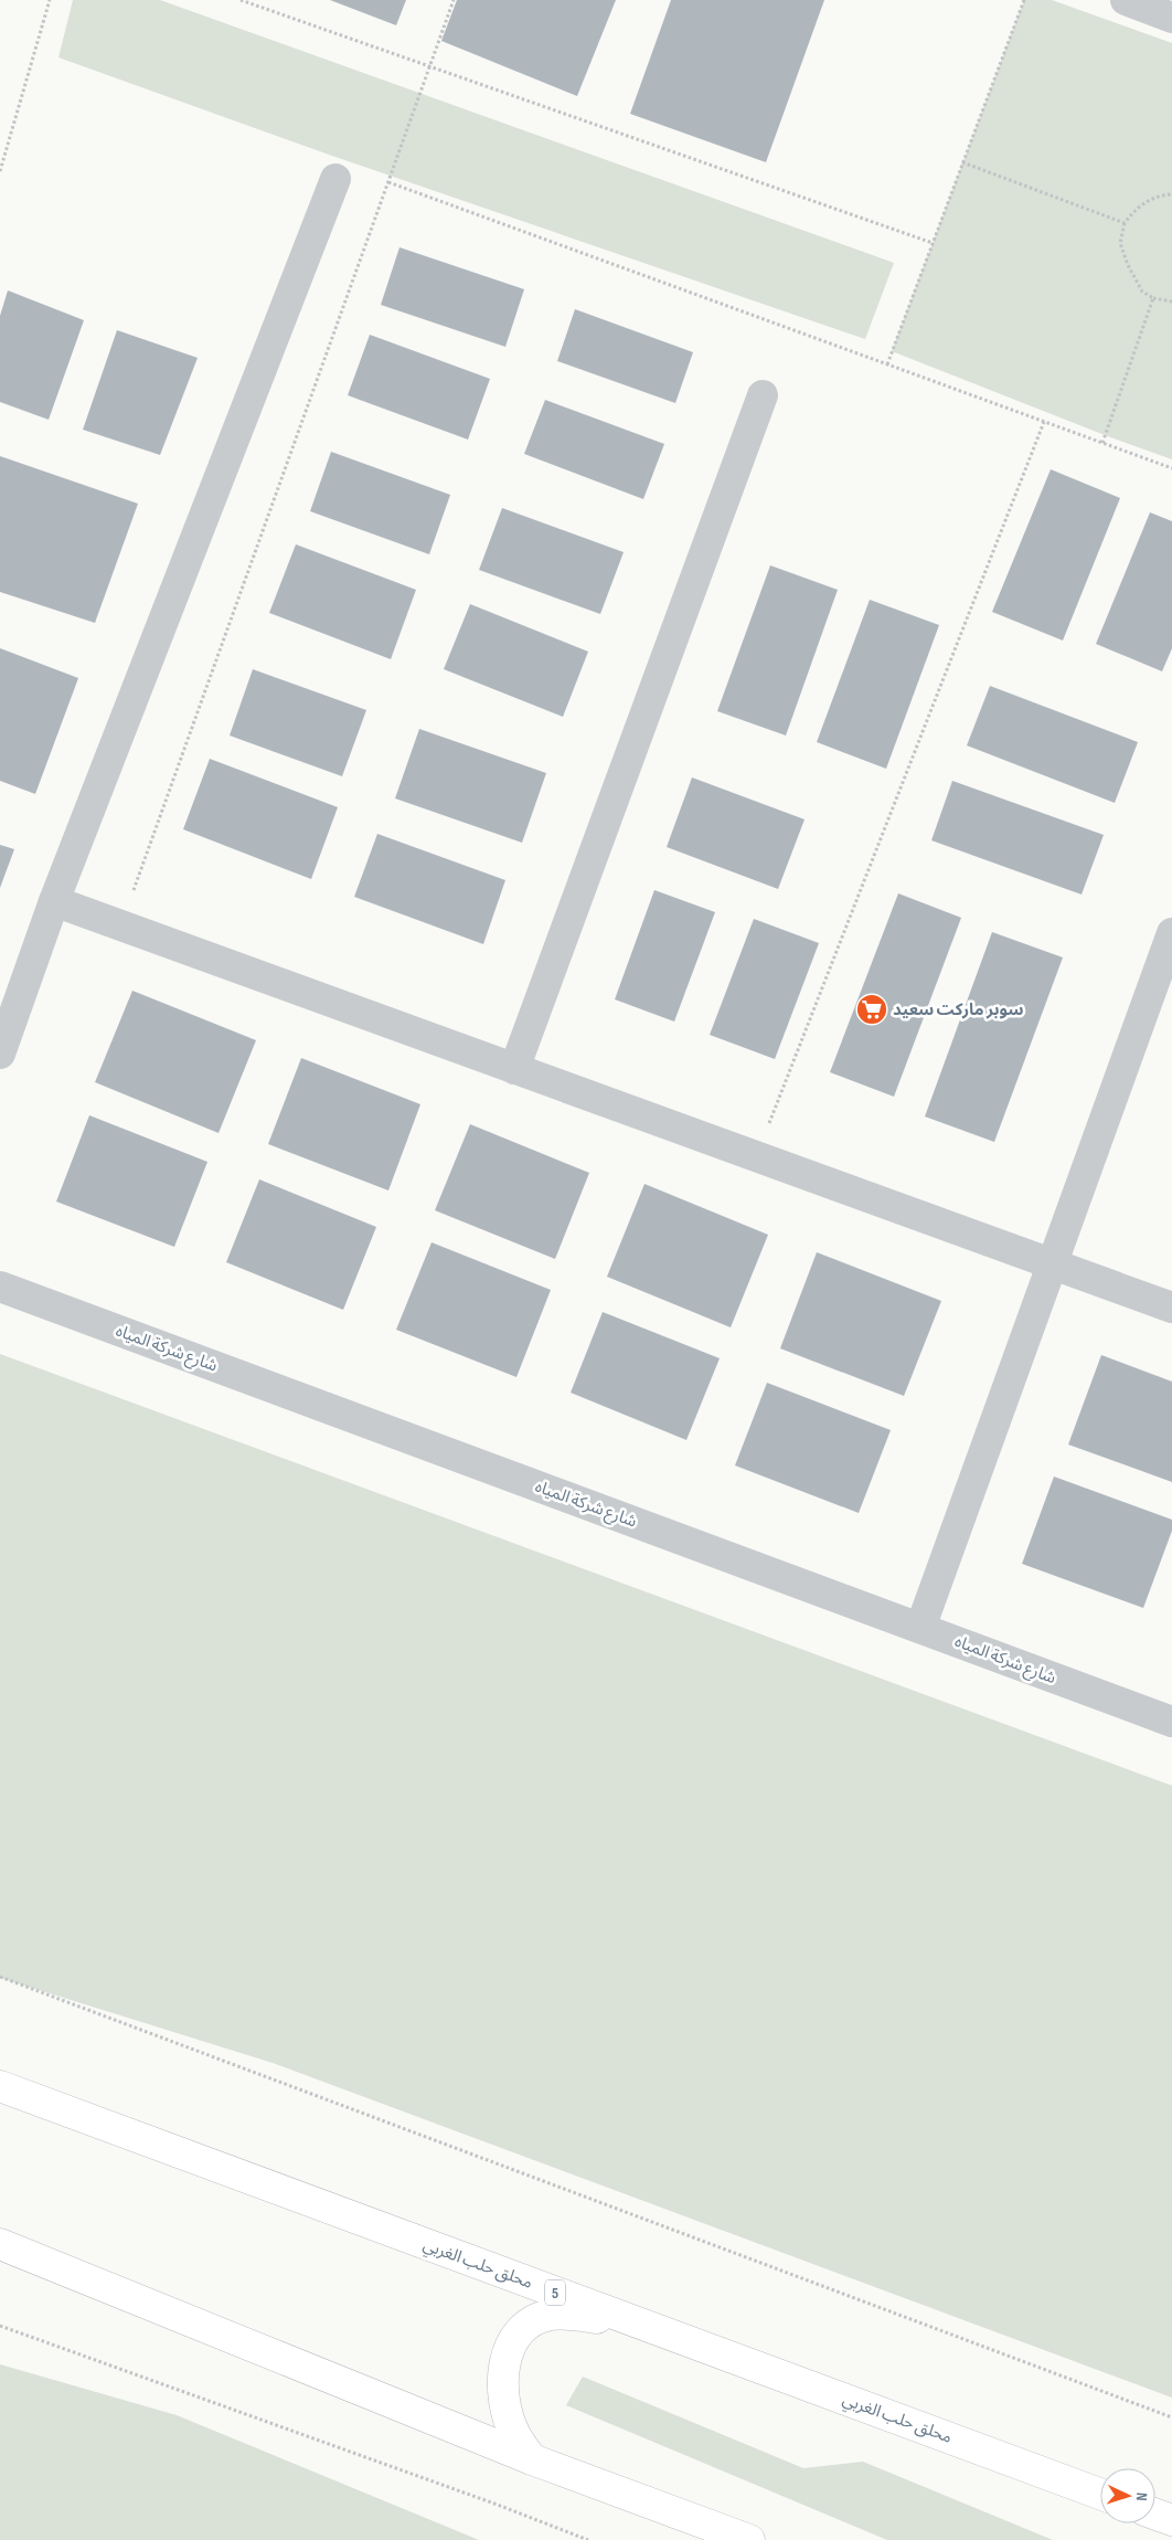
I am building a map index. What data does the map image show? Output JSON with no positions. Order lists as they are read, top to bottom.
{
  "streets": {
    "highway": ["محلق حلب الغربي", "5"],
    "street": ["شارع شركة المياه"]
  },
  "places": {
    "supermarket": ["سوبر ماركت سعيد"]
  },
  "north": "right"
}
